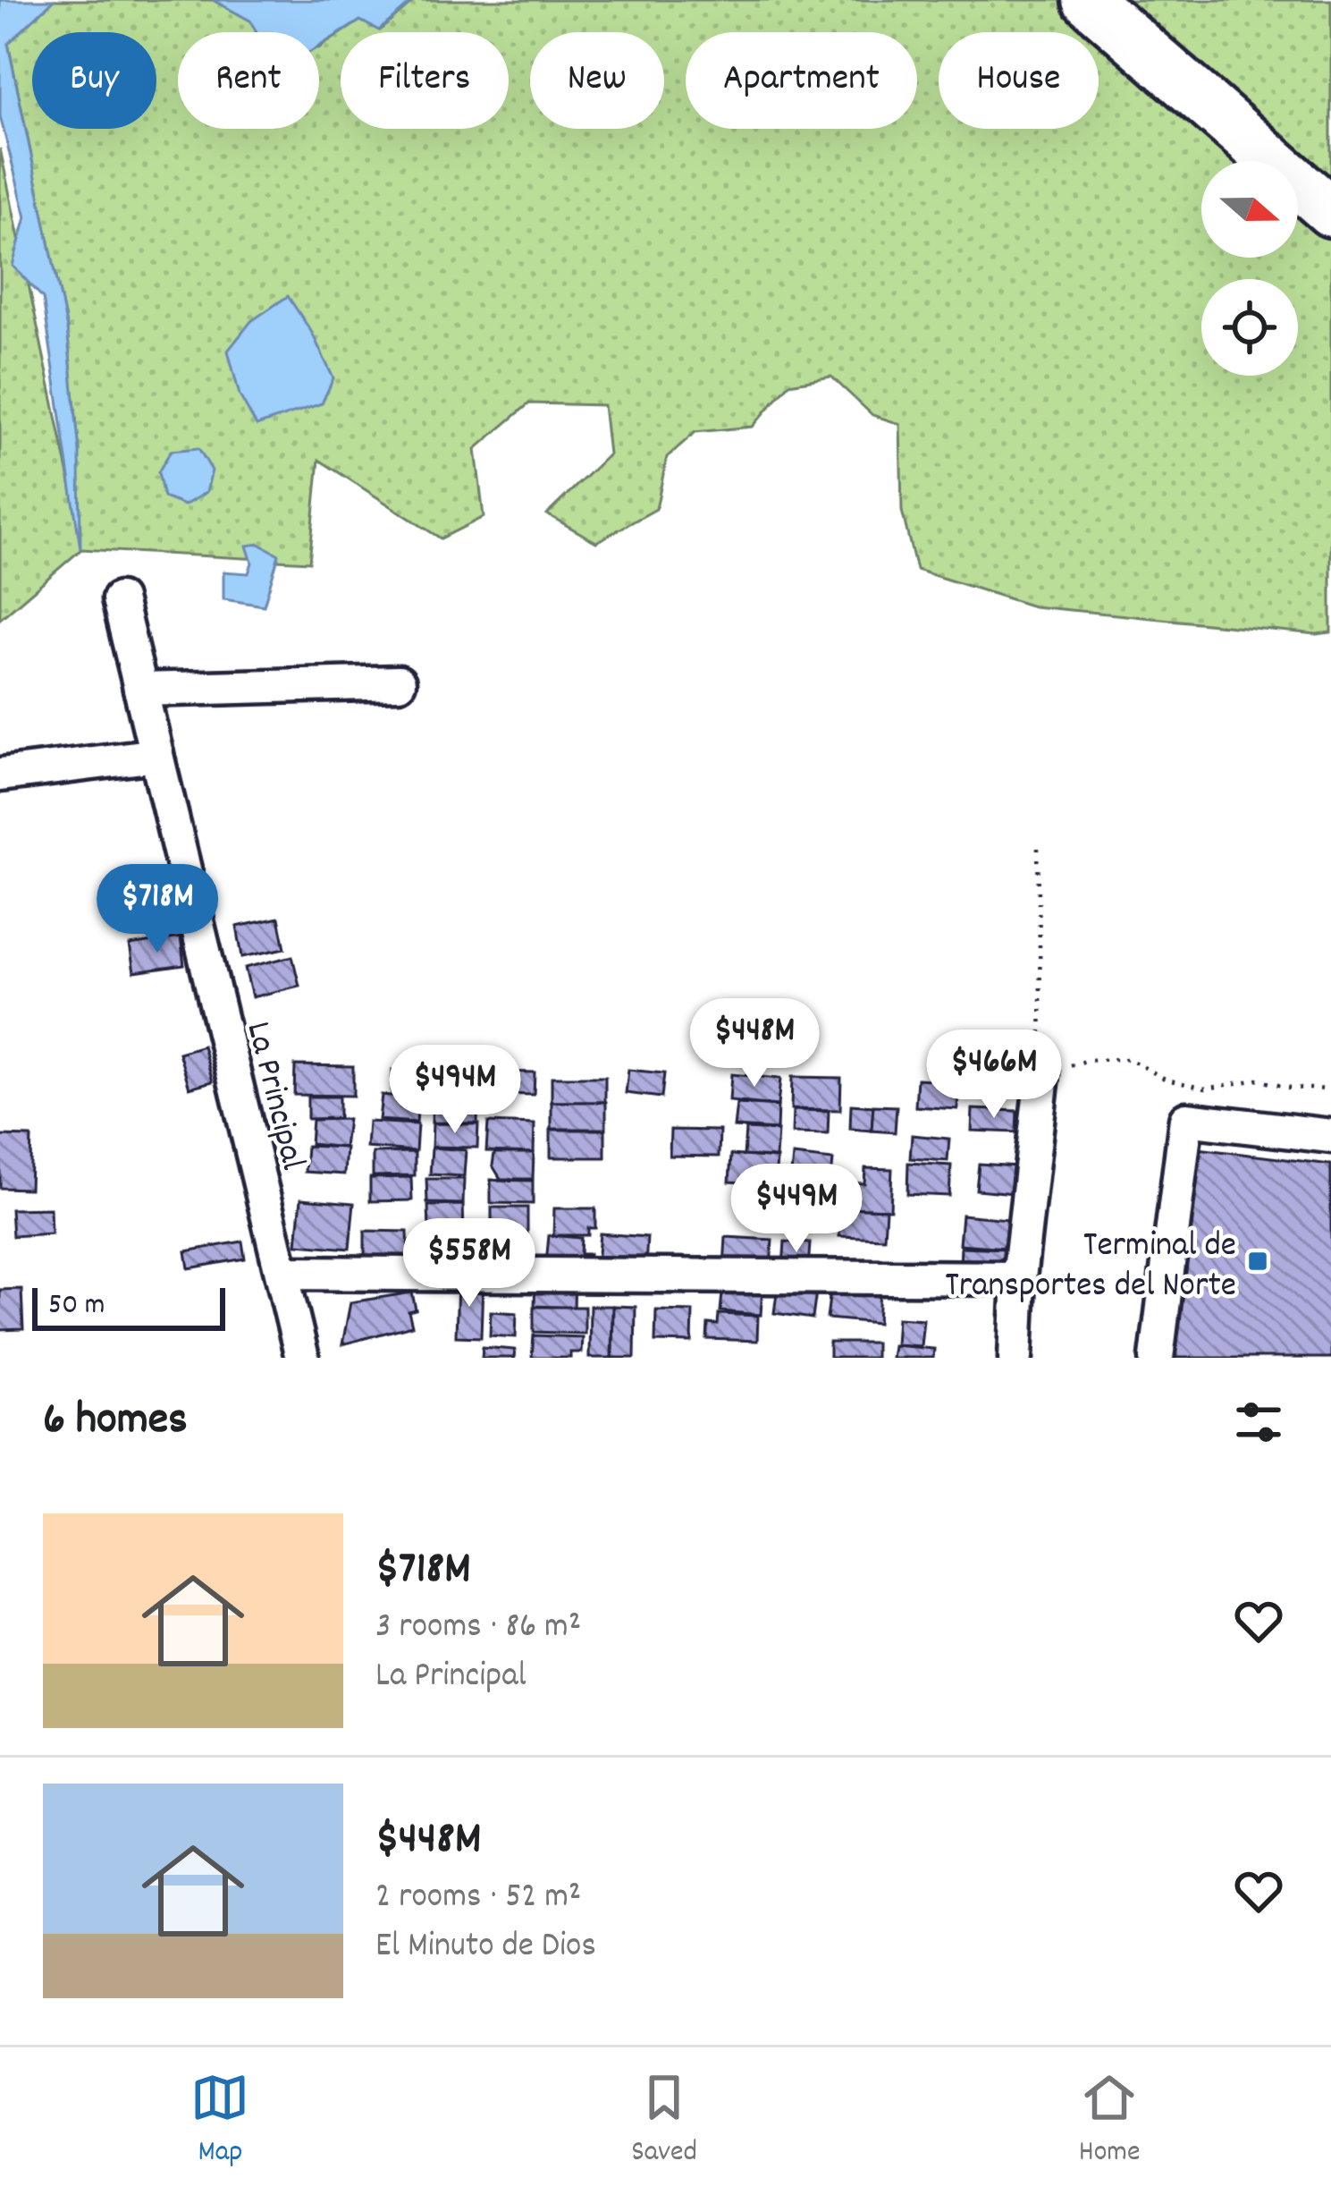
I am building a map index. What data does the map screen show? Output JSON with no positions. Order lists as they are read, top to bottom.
{
  "streets": {
    "street": ["La Principal"]
  },
  "places": {
    "transit": ["Terminal de Transportes del Norte"]
  },
  "scale_bar": "50 m",
  "north": "right",
  "page": {
    "chip": [
      "Buy",
      "Rent",
      "Filters",
      "New",
      "Apartment",
      "House"
    ],
    "price": [
      "$718M",
      "$448M",
      "$466M",
      "$494M",
      "$449M",
      "$558M"
    ],
    "scale": "50 m",
    "heading": "6 homes",
    "list": [
      {
        "name": "$718M",
        "note": "3 rooms · 86 m² · La Principal"
      },
      {
        "name": "$448M",
        "note": "2 rooms · 52 m² · El Minuto de Dios"
      }
    ],
    "tabs": ["Map", "Saved", "Home"]
  }
}
